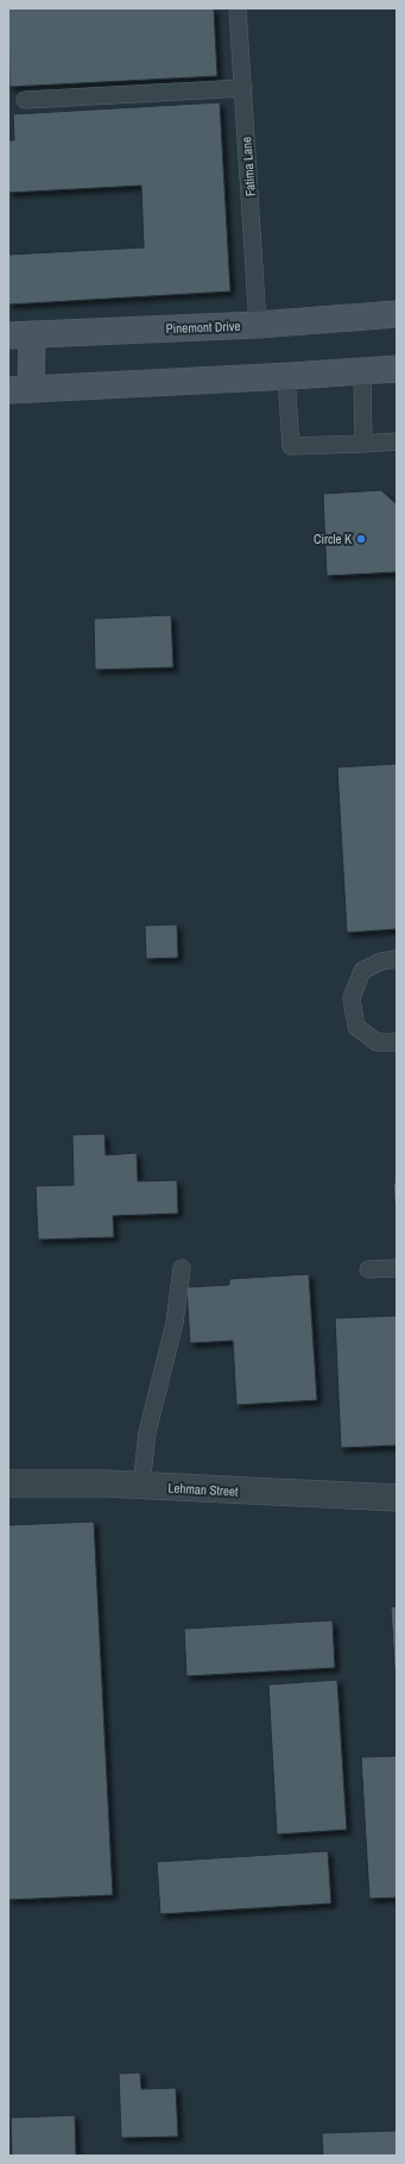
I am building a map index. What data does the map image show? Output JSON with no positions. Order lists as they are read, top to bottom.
{
  "streets": {
    "main road": ["Pinemont Drive"],
    "street": ["Lehman Street"],
    "lane": ["Fatima Lane"]
  },
  "crossings": [
    ["Fatima Lane", "Pinemont Drive"]
  ],
  "places": ["Circle K"]
}
